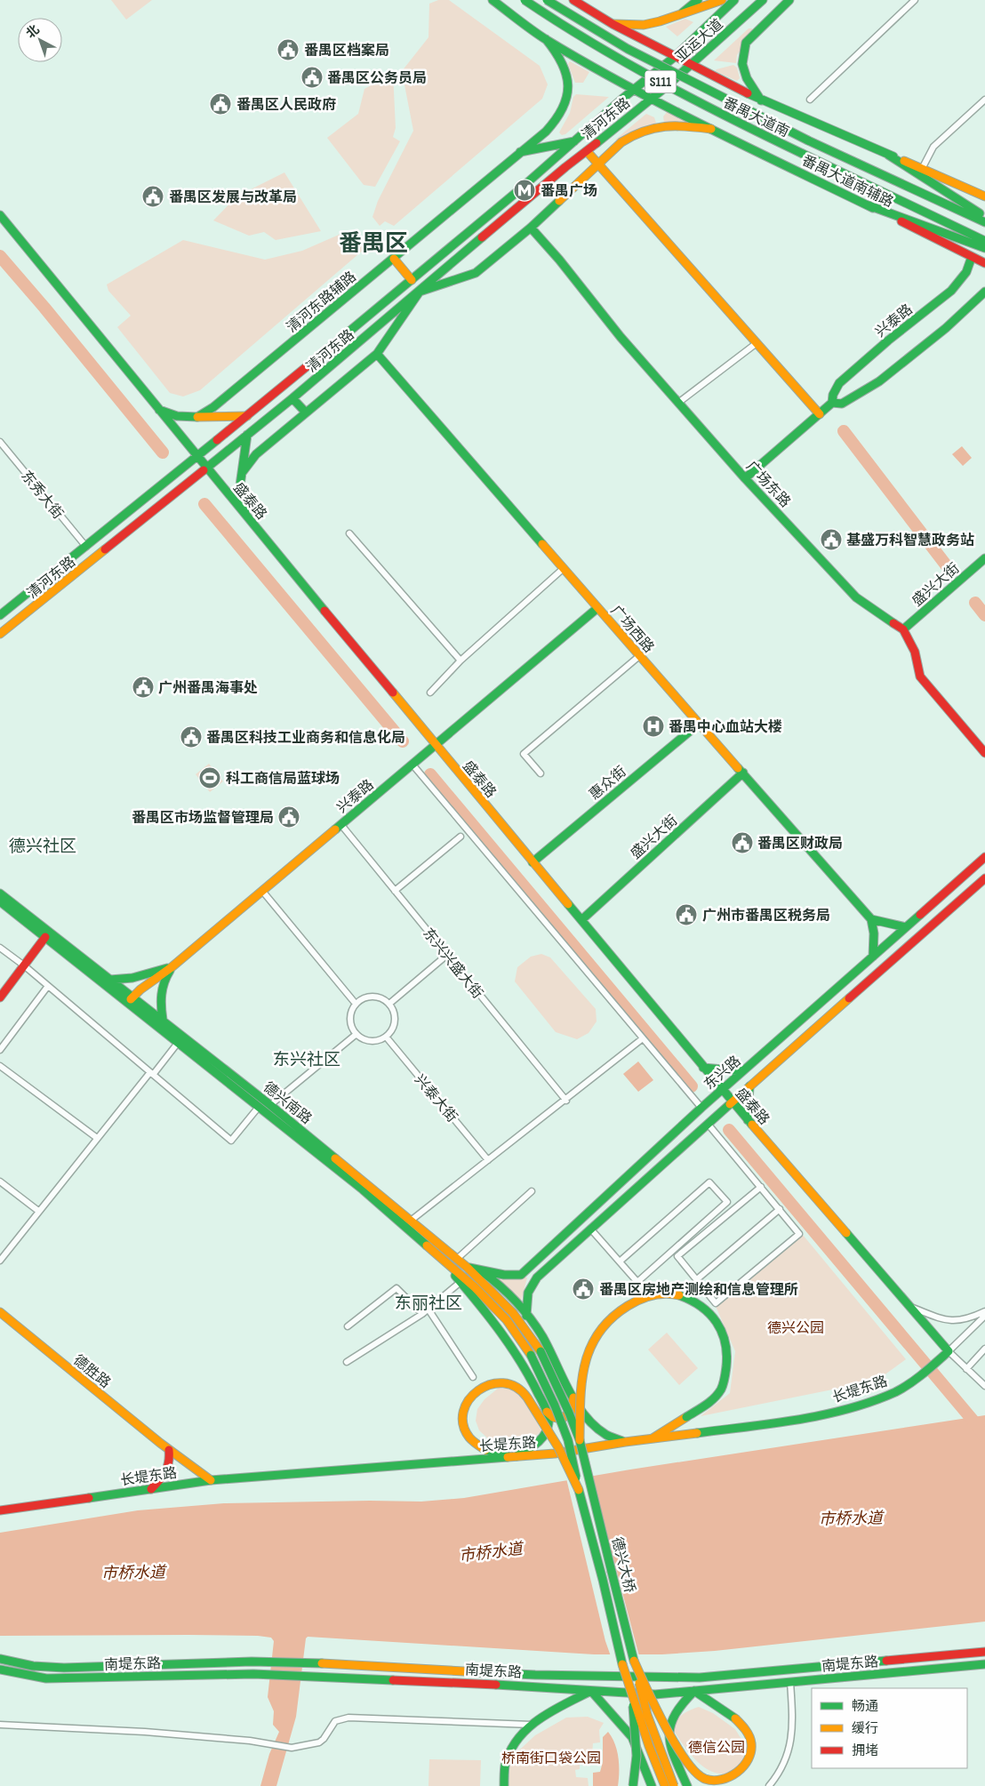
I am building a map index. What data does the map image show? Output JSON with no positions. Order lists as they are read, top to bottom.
{
  "streets": {
    "main road": [
      "亚运大道",
      "S111",
      "番禺大道南",
      "清河东路",
      "番禺大道南辅路",
      "清河东路辅路",
      "兴泰路",
      "广场东路",
      "盛泰路",
      "盛兴大街",
      "广场西路",
      "惠众街",
      "东兴路",
      "德兴南路",
      "德胜路",
      "长堤东路",
      "德兴大桥",
      "南堤东路"
    ],
    "street": ["东秀大街", "东兴兴盛大街", "兴泰大街"]
  },
  "crossings": [
    ["亚运大道", "清河东路"],
    ["清河东路", "番禺大道南辅路"],
    ["清河东路", "东秀大街"],
    ["清河东路", "盛泰路"],
    ["番禺大道南辅路", "清河东路辅路"],
    ["番禺大道南辅路", "兴泰路"],
    ["兴泰路", "广场东路"],
    ["兴泰路", "盛泰路"],
    ["兴泰路", "广场西路"],
    ["兴泰路", "东兴兴盛大街"],
    ["兴泰路", "德兴南路"],
    ["广场东路", "盛兴大街"],
    ["盛泰路", "盛兴大街"],
    ["盛泰路", "惠众街"],
    ["盛泰路", "东兴路"],
    ["盛泰路", "长堤东路"],
    ["盛兴大街", "广场西路"],
    ["广场西路", "惠众街"],
    ["东兴路", "德兴南路"],
    ["德兴南路", "德兴大桥"],
    ["德胜路", "长堤东路"]
  ],
  "districts": [
    "番禺区",
    "德兴社区",
    "东兴社区",
    "东丽社区"
  ],
  "water": ["市桥水道"],
  "parks": ["德兴公园", "德信公园", "桥南街口袋公园"],
  "places": {
    "public building": [
      "番禺区档案局",
      "番禺区公务员局",
      "番禺区人民政府",
      "番禺区发展与改革局",
      "基盛万科智慧政务站",
      "广州番禺海事处",
      "番禺区科技工业商务和信息化局",
      "番禺区市场监督管理局",
      "番禺区财政局",
      "广州市番禺区税务局",
      "番禺区房地产测绘和信息管理所"
    ],
    "metro station": ["番禺广场"],
    "hospital": ["番禺中心血站大楼"],
    "sports": ["科工商信局蓝球场"]
  },
  "legend": ["畅通", "缓行", "拥堵"],
  "north": "top left"
}
